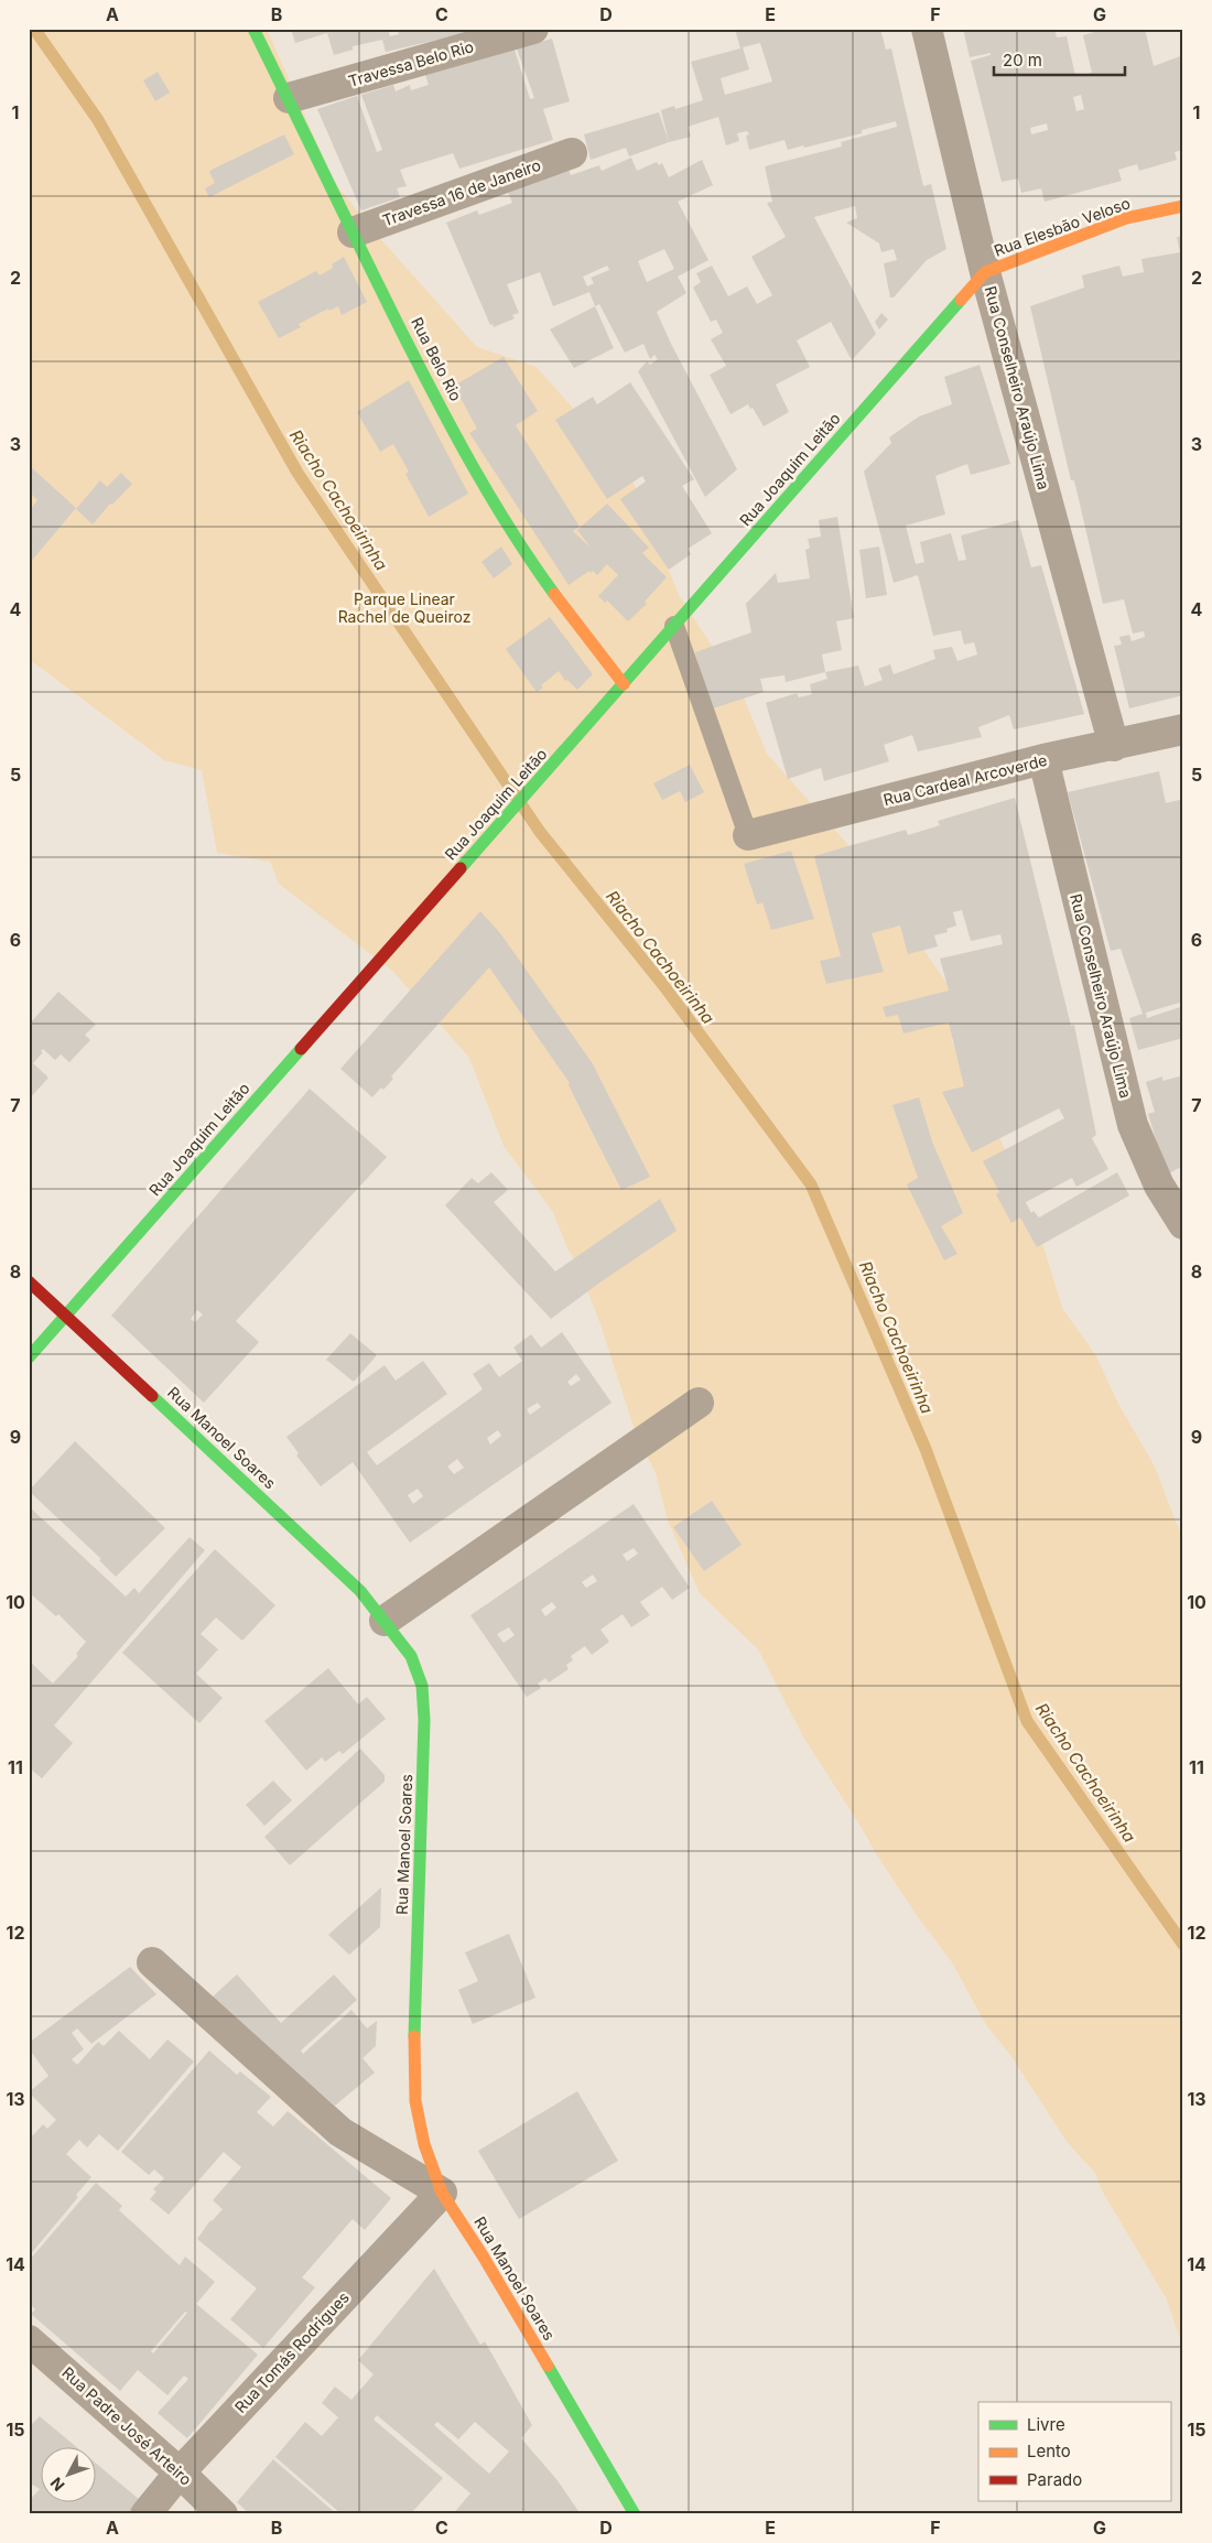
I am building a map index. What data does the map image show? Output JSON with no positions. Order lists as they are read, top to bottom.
{
  "streets": {
    "street": [
      "Travessa Belo Rio",
      "Travessa 16 de Janeiro",
      "Rua Elesbão Veloso",
      "Rua Belo Rio",
      "Rua Conselheiro Araújo Lima",
      "Rua Joaquim Leitão",
      "Rua Cardeal Arcoverde",
      "Rua Manoel Soares",
      "Rua Tomás Rodrigues",
      "Rua Padre José Arteiro"
    ]
  },
  "crossings": [
    ["Travessa Belo Rio", "Rua Belo Rio"],
    ["Travessa 16 de Janeiro", "Rua Belo Rio"],
    ["Rua Elesbão Veloso", "Rua Conselheiro Araújo Lima"],
    ["Rua Elesbão Veloso", "Rua Joaquim Leitão"],
    ["Rua Belo Rio", "Rua Joaquim Leitão"],
    ["Rua Conselheiro Araújo Lima", "Rua Joaquim Leitão"],
    ["Rua Conselheiro Araújo Lima", "Rua Cardeal Arcoverde"],
    ["Rua Joaquim Leitão", "Rua Manoel Soares"],
    ["Rua Manoel Soares", "Rua Tomás Rodrigues"],
    ["Rua Tomás Rodrigues", "Rua Padre José Arteiro"]
  ],
  "water": ["Riacho Cachoeirinha"],
  "parks": ["Parque Linear Rachel de Queiroz"],
  "legend": ["Livre", "Lento", "Parado"],
  "scale_bar": "20 m",
  "north": "bottom left",
  "grid": {
    "columns": [
      "A",
      "B",
      "C",
      "D",
      "E",
      "F",
      "G"
    ],
    "rows": [
      "1",
      "2",
      "3",
      "4",
      "5",
      "6",
      "7",
      "8",
      "9",
      "10",
      "11",
      "12",
      "13",
      "14",
      "15"
    ]
  }
}
